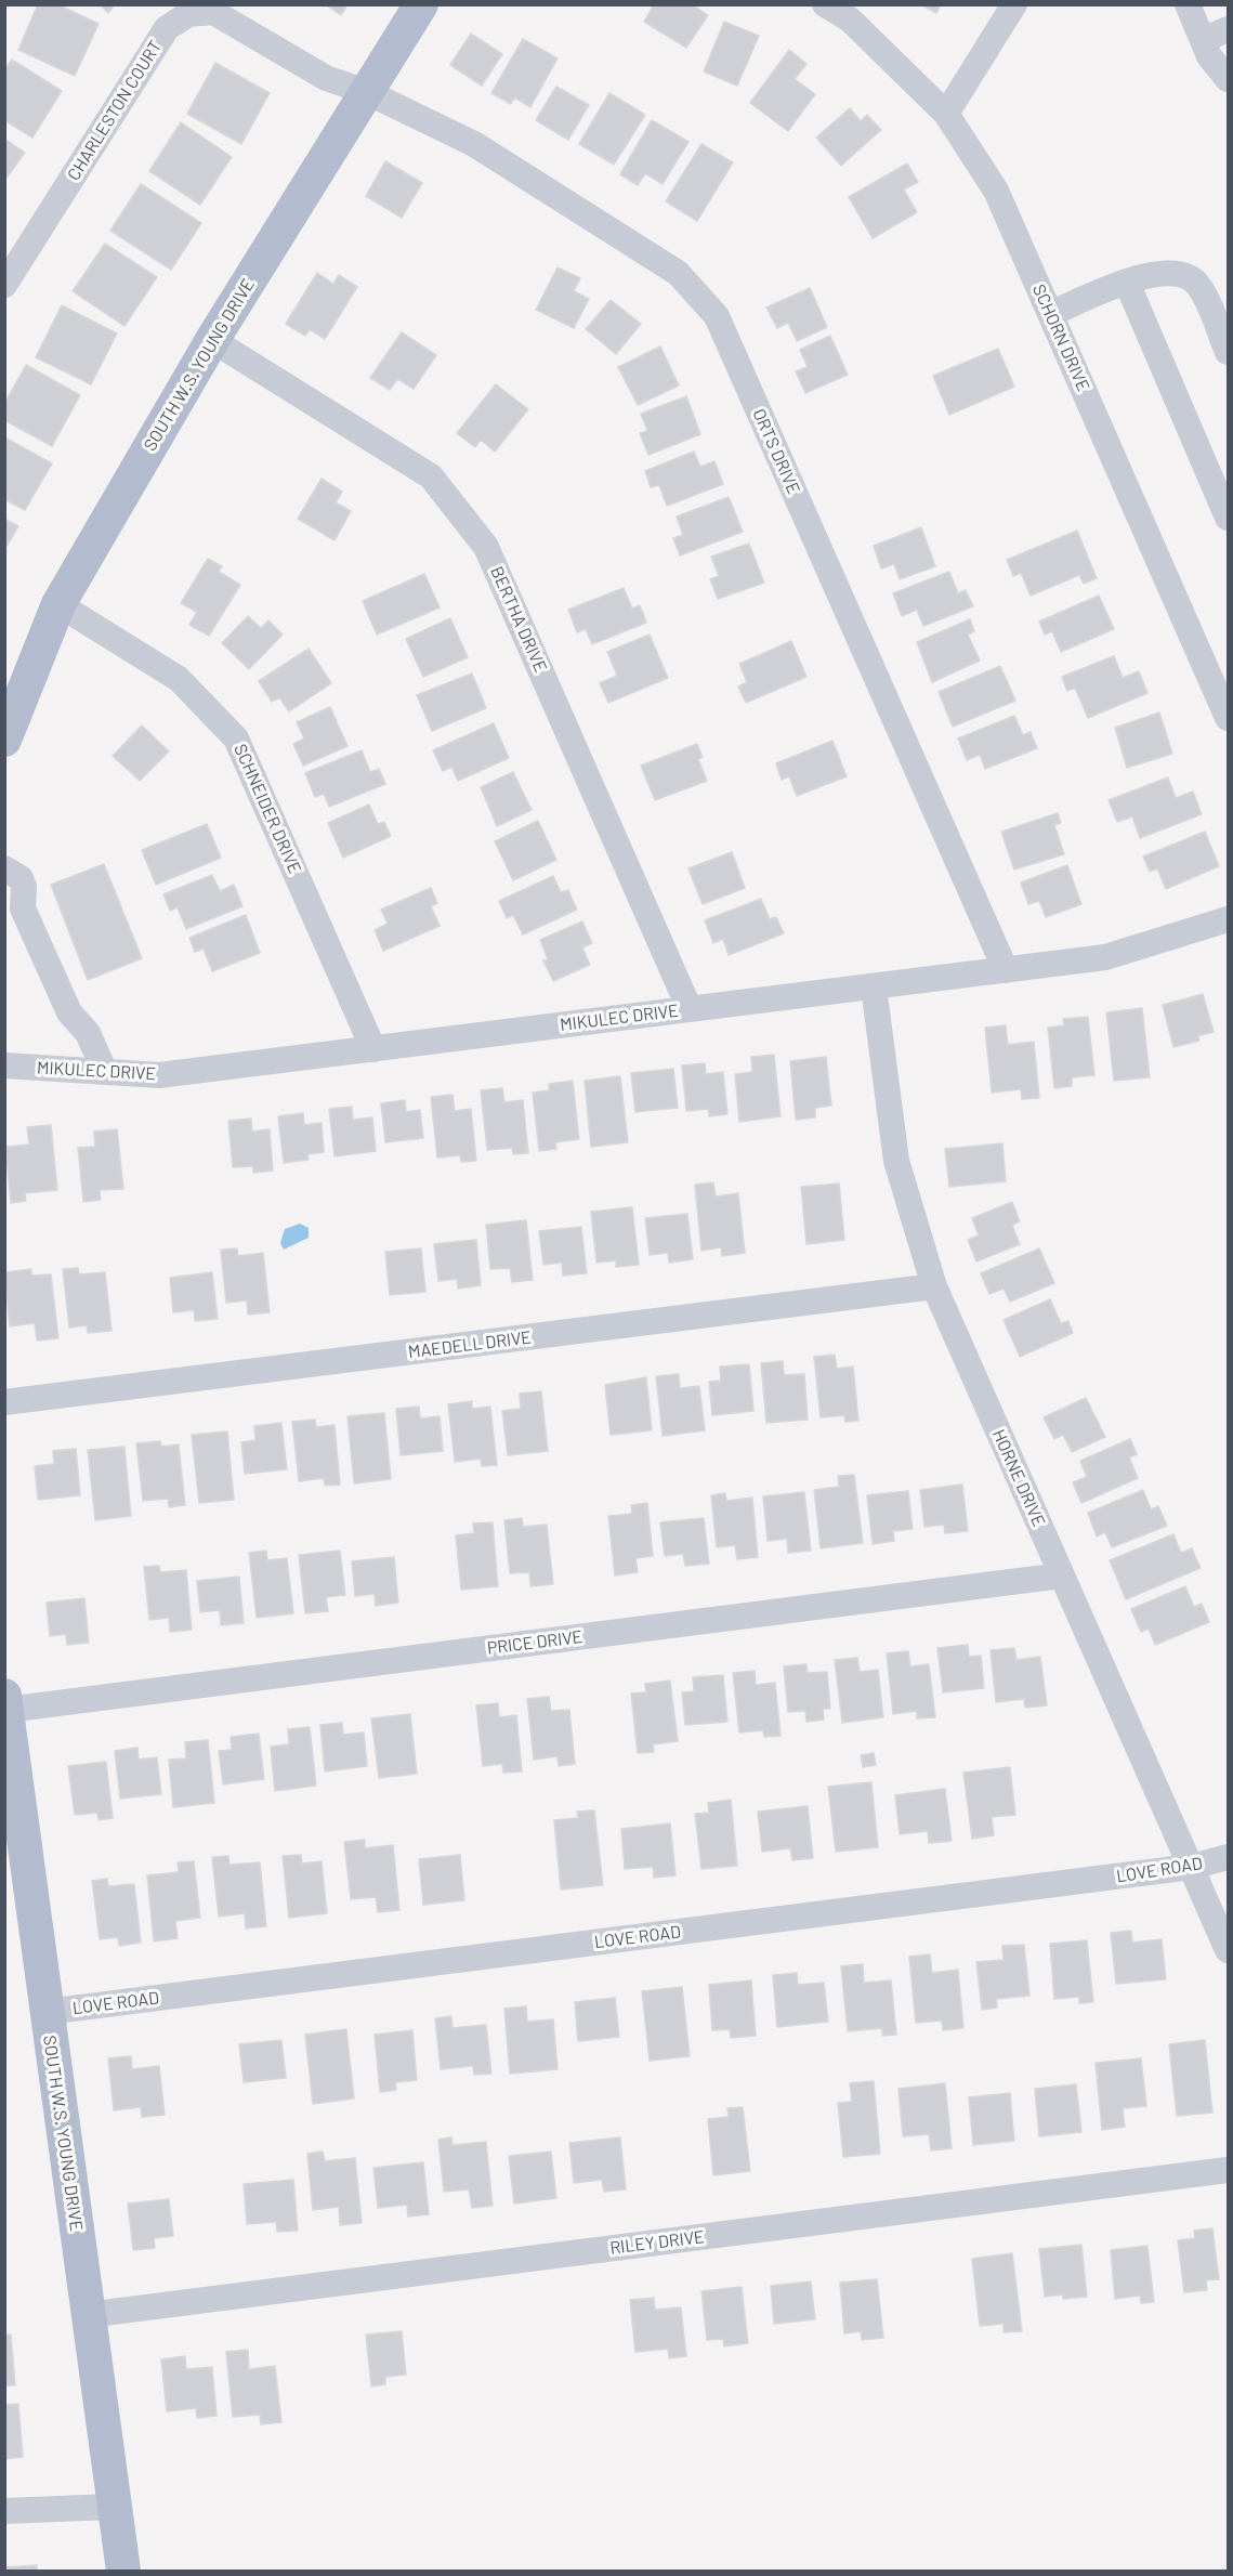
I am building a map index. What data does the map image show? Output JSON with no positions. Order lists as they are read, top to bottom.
{
  "streets": {
    "main road": ["SOUTH W.S. YOUNG DRIVE"],
    "street": [
      "CHARLESTON COURT",
      "SCHORN DRIVE",
      "ORTS DRIVE",
      "BERTHA DRIVE",
      "SCHNEIDER DRIVE",
      "MIKULEC DRIVE",
      "MAEDELL DRIVE",
      "HORNE DRIVE",
      "PRICE DRIVE",
      "LOVE ROAD",
      "RILEY DRIVE"
    ]
  },
  "crossings": [
    ["CHARLESTON COURT", "SOUTH W.S. YOUNG DRIVE"],
    ["CHARLESTON COURT", "ORTS DRIVE"],
    ["SOUTH W.S. YOUNG DRIVE", "ORTS DRIVE"],
    ["SOUTH W.S. YOUNG DRIVE", "BERTHA DRIVE"],
    ["SOUTH W.S. YOUNG DRIVE", "SCHNEIDER DRIVE"],
    ["SOUTH W.S. YOUNG DRIVE", "PRICE DRIVE"],
    ["SOUTH W.S. YOUNG DRIVE", "LOVE ROAD"],
    ["SOUTH W.S. YOUNG DRIVE", "RILEY DRIVE"],
    ["ORTS DRIVE", "MIKULEC DRIVE"],
    ["BERTHA DRIVE", "MIKULEC DRIVE"],
    ["SCHNEIDER DRIVE", "MIKULEC DRIVE"],
    ["MIKULEC DRIVE", "HORNE DRIVE"],
    ["MAEDELL DRIVE", "HORNE DRIVE"],
    ["HORNE DRIVE", "PRICE DRIVE"],
    ["HORNE DRIVE", "LOVE ROAD"]
  ]
}
